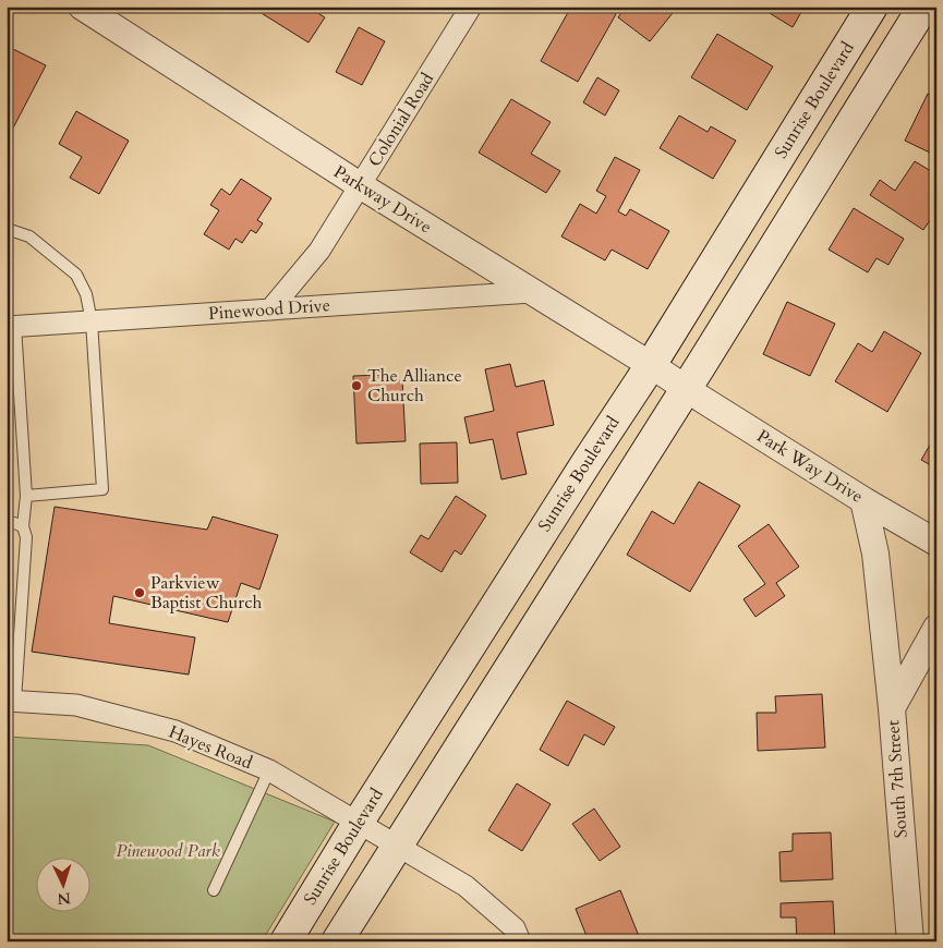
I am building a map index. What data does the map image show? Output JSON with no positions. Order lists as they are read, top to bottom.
{
  "streets": {
    "main road": ["Sunrise Boulevard"],
    "street": [
      "Colonial Road",
      "Parkway Drive",
      "Pinewood Drive",
      "Park Way Drive",
      "Hayes Road",
      "South 7th Street"
    ]
  },
  "crossings": [
    ["Sunrise Boulevard", "Parkway Drive"],
    ["Sunrise Boulevard", "Hayes Road"],
    ["Colonial Road", "Parkway Drive"],
    ["Colonial Road", "Pinewood Drive"],
    ["Parkway Drive", "Pinewood Drive"],
    ["Parkway Drive", "Park Way Drive"]
  ],
  "parks": ["Pinewood Park"],
  "places": ["The Alliance Church", "Parkview Baptist Church"],
  "north": "bottom"
}
